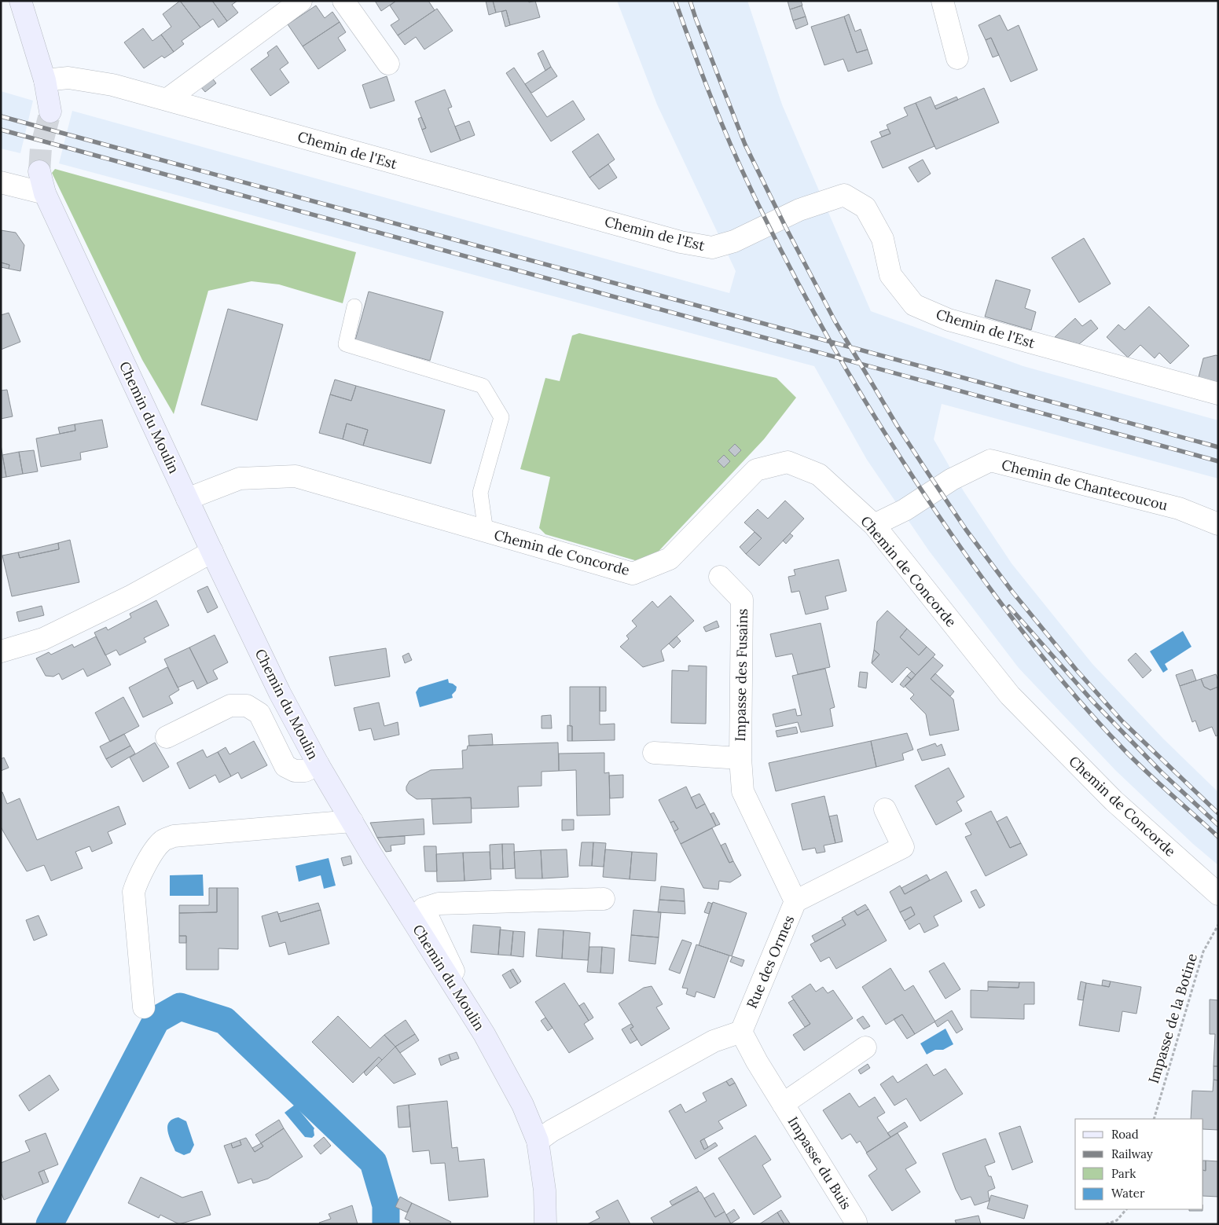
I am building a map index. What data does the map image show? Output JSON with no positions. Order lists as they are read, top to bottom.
{
  "streets": {
    "street": [
      "Chemin de l'Est",
      "Chemin du Moulin",
      "Chemin de Chantecoucou",
      "Chemin de Concorde",
      "Impasse des Fusains",
      "Rue des Ormes",
      "Impasse du Buis"
    ],
    "path": ["Impasse de la Botine"]
  },
  "crossings": [
    ["Chemin du Moulin", "Chemin de Concorde"],
    ["Chemin de Chantecoucou", "Chemin de Concorde"],
    ["Impasse des Fusains", "Rue des Ormes"],
    ["Rue des Ormes", "Impasse du Buis"]
  ],
  "legend": [
    "Road",
    "Railway",
    "Park",
    "Water"
  ]
}
